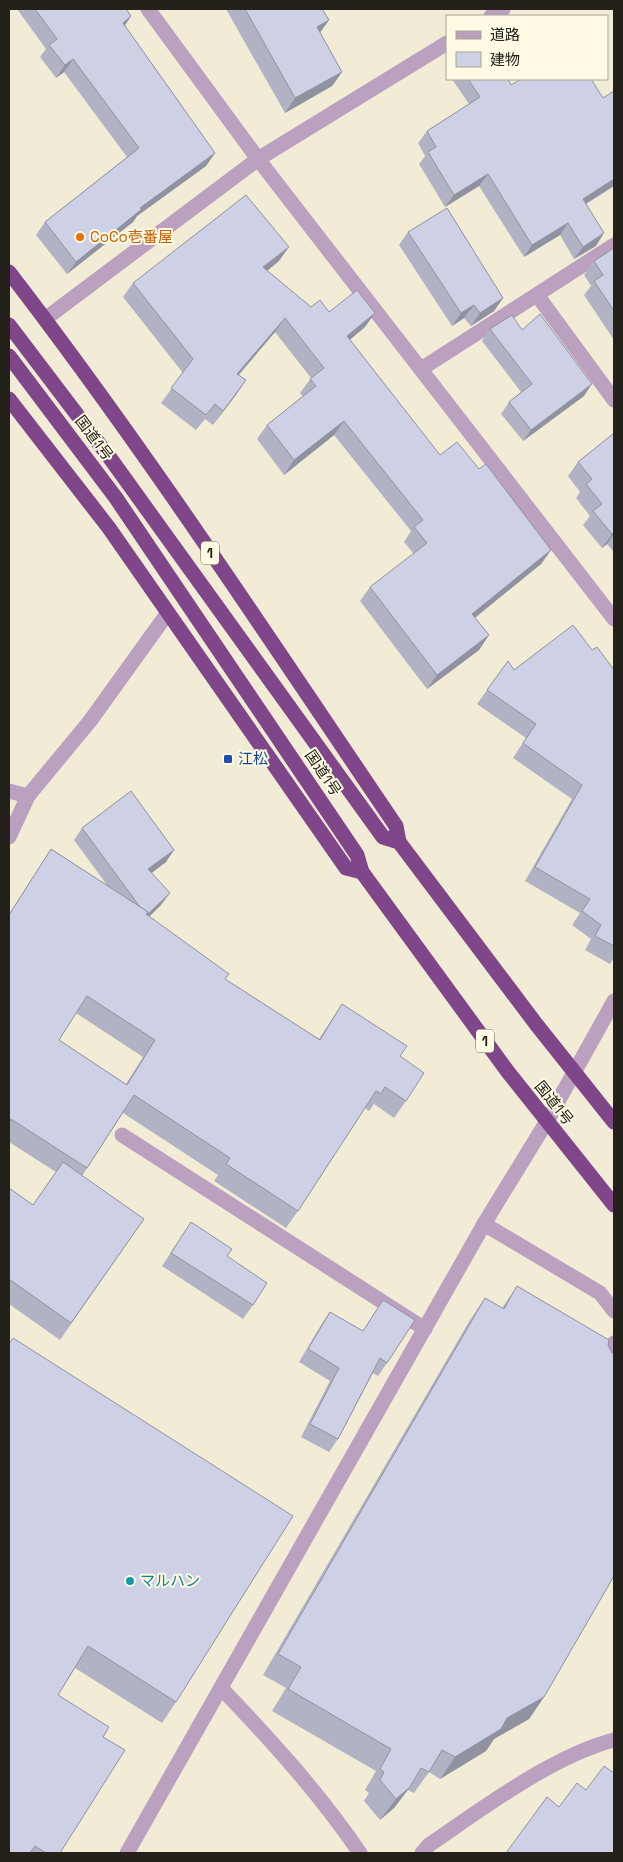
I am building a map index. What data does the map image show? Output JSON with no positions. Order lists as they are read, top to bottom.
{
  "streets": {
    "highway": ["国道1号", "1"]
  },
  "crossings": [
    ["国道1号", "1"]
  ],
  "places": {
    "other": ["CoCo壱番屋", "マルハン"],
    "transit": ["江松"]
  },
  "legend": ["道路", "建物"]
}
